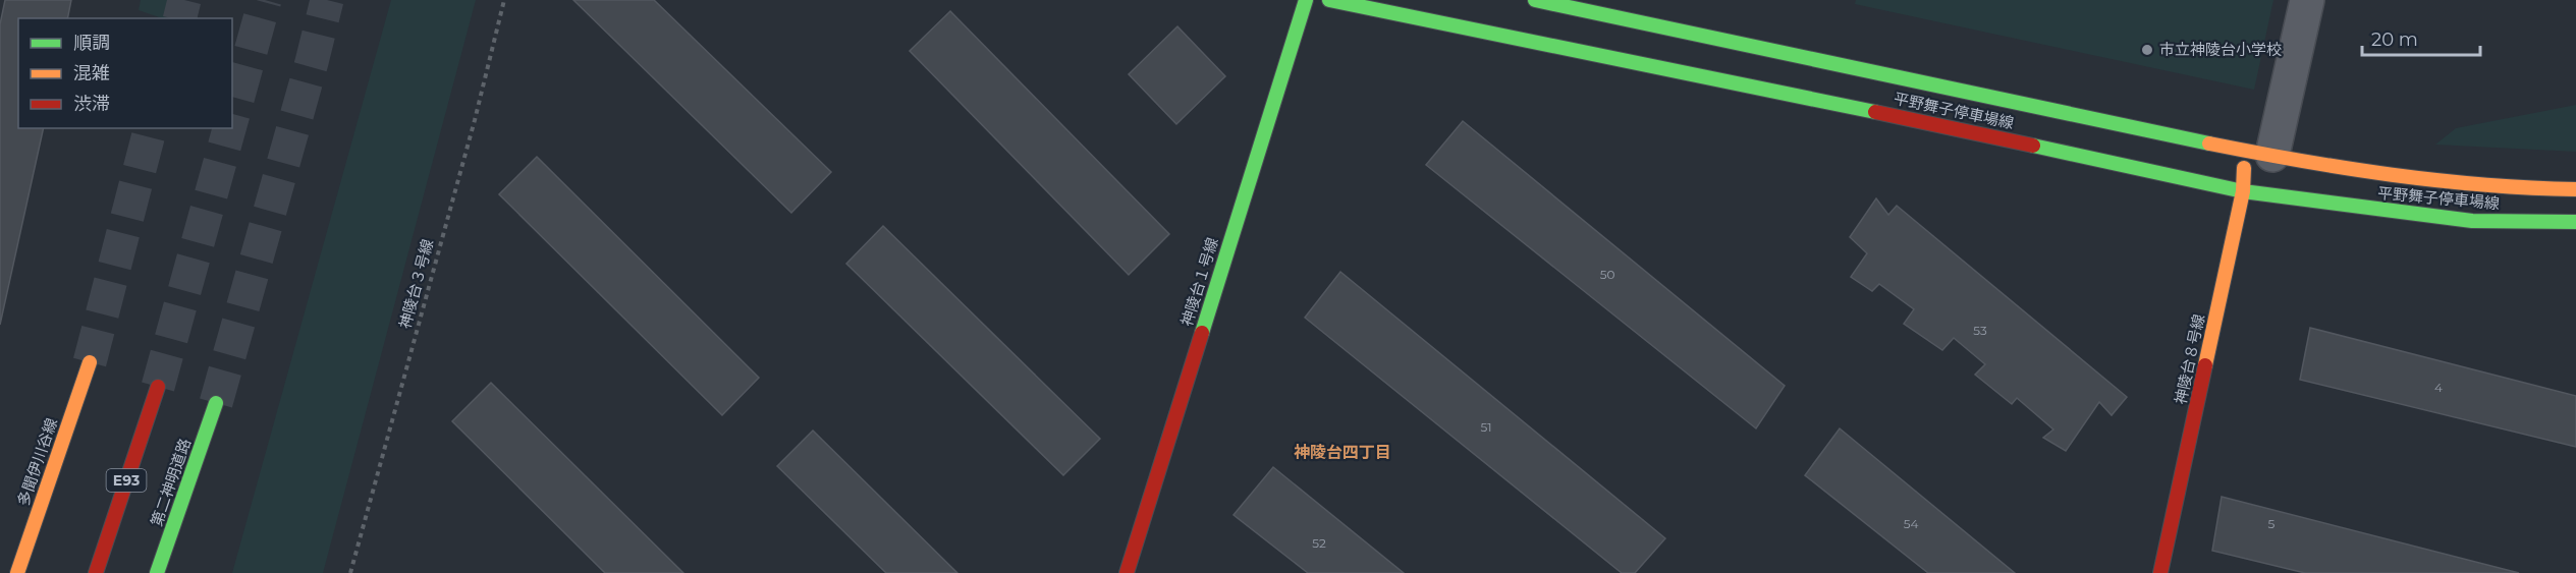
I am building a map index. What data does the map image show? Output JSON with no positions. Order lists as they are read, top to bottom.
{
  "streets": {
    "main road": [
      "平野舞子停車場線",
      "神陵台１号線",
      "神陵台８号線",
      "多聞伊川谷線",
      "E93",
      "第二神明道路"
    ],
    "path": ["神陵台３号線"]
  },
  "crossings": [
    ["平野舞子停車場線", "神陵台８号線"]
  ],
  "districts": ["神陵台四丁目"],
  "places": ["市立神陵台小学校"],
  "house_numbers": [
    "50",
    "53",
    "4",
    "51",
    "54",
    "5",
    "52"
  ],
  "legend": ["順調", "混雑", "渋滞"],
  "scale_bar": "20 m"
}
